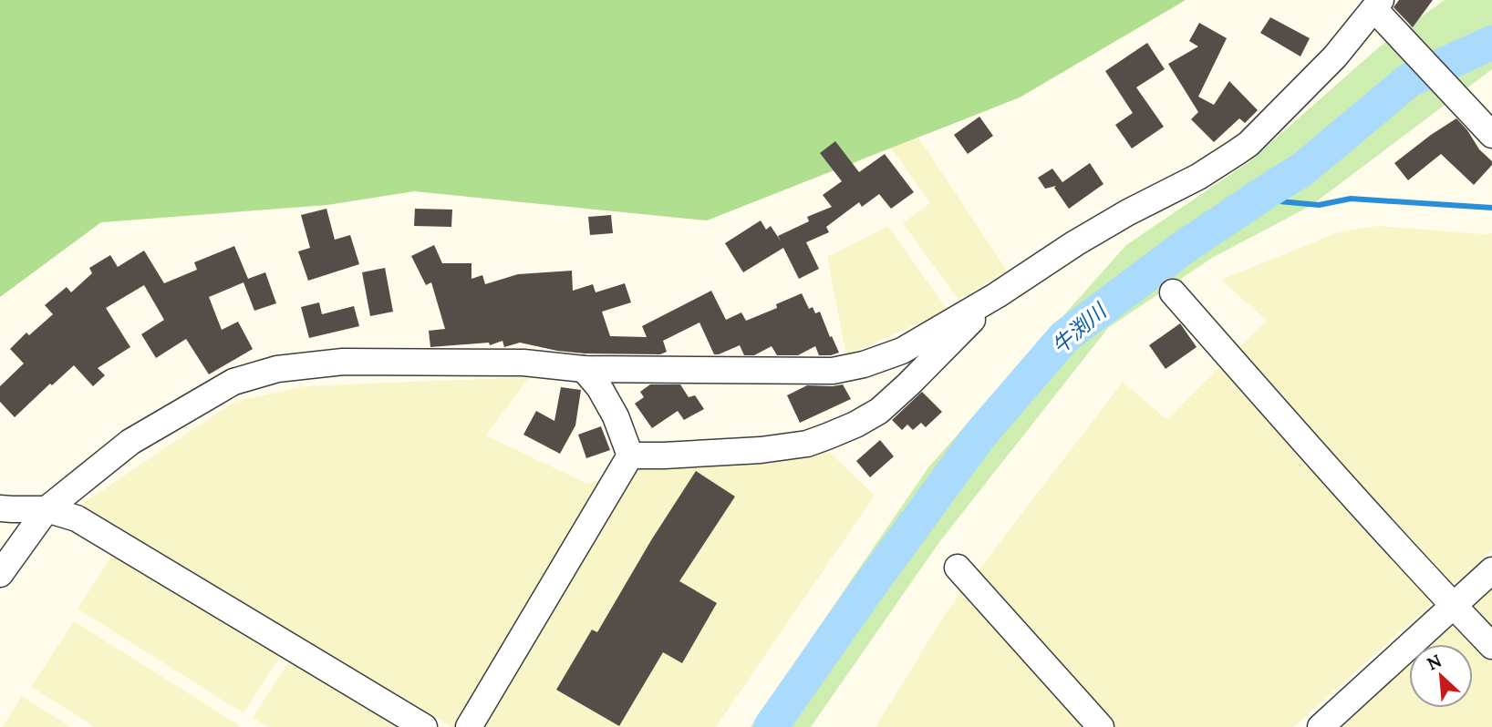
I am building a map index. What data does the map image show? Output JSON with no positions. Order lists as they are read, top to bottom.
{
  "water": ["牛渕川"],
  "north": "top left"
}
